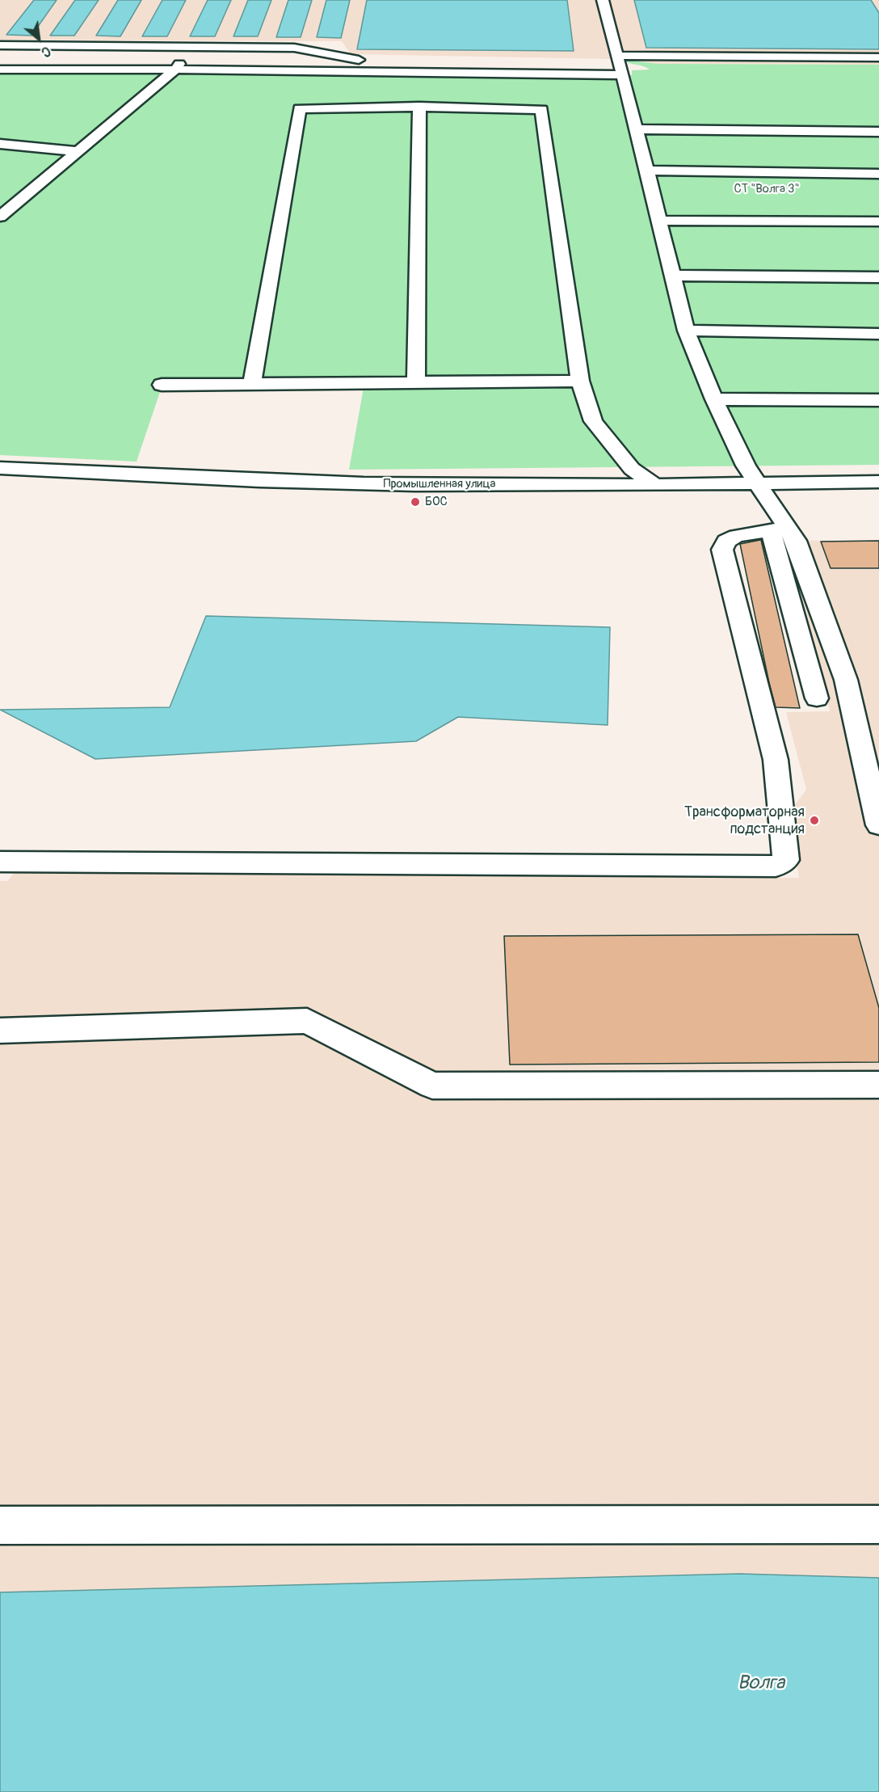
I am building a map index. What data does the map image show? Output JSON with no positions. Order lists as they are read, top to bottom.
{
  "streets": {
    "street": ["Промышленная улица"]
  },
  "water": ["Волга"],
  "parks": ["СТ \"Волга 3\""],
  "places": ["БОС", "Трансформаторная подстанция"],
  "north": "bottom right"
}
